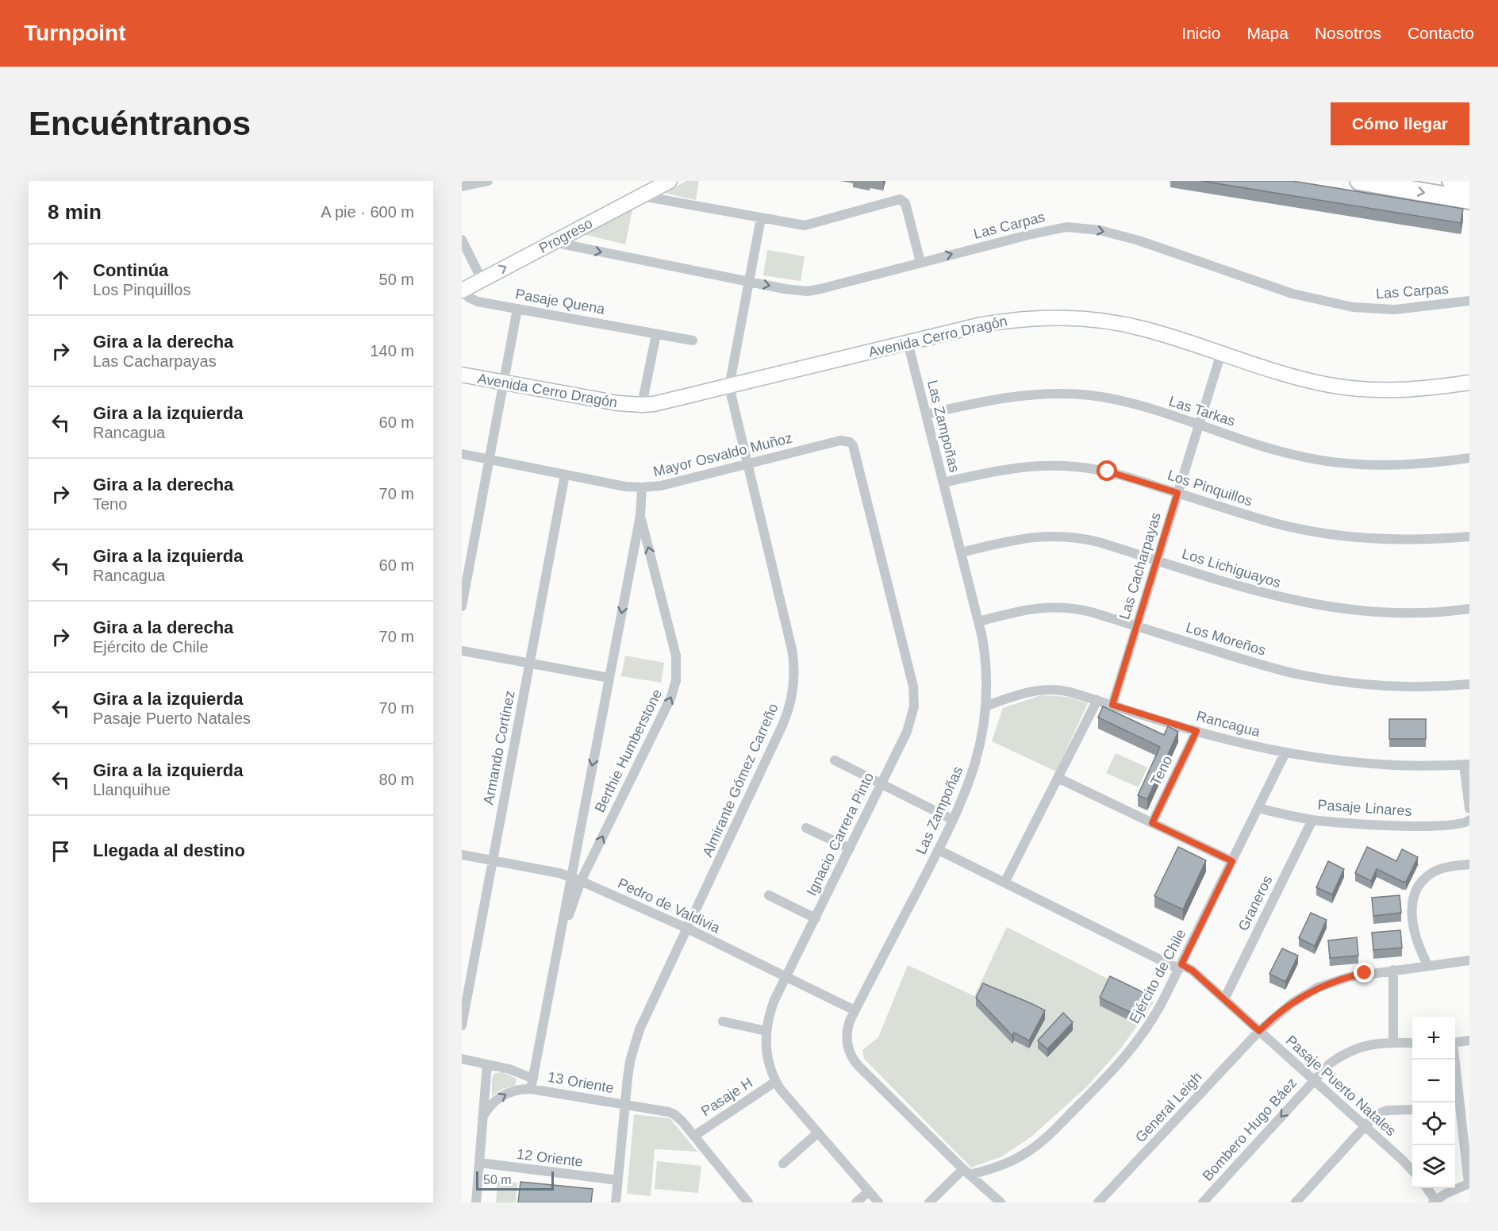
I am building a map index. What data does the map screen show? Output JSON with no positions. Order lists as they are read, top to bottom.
{
  "streets": {
    "street": [
      "Las Carpas",
      "Progreso",
      "Pasaje Quena",
      "Avenida Cerro Dragón",
      "Las Tarkas",
      "Las Zampoñas",
      "Mayor Osvaldo Muñoz",
      "Los Pinquillos",
      "Las Cacharpayas",
      "Los Lichiguayos",
      "Los Moreños",
      "Rancagua",
      "Armando Cortínez",
      "Berthie Humberstone",
      "Teno",
      "Almirante Gómez Carreño",
      "Pasaje Linares",
      "Ignacio Carrera Pinto",
      "Graneros",
      "Pedro de Valdivia",
      "Ejército de Chile",
      "13 Oriente",
      "Pasaje Puerto Natales",
      "Pasaje H",
      "General Leigh",
      "Bombero Hugo Báez",
      "12 Oriente"
    ]
  },
  "crossings": [
    ["Las Carpas", "Progreso"],
    ["Las Carpas", "Almirante Gómez Carreño"],
    ["Progreso", "Pasaje Quena"],
    ["Avenida Cerro Dragón", "Las Zampoñas"],
    ["Avenida Cerro Dragón", "Las Cacharpayas"],
    ["Avenida Cerro Dragón", "Almirante Gómez Carreño"],
    ["Las Tarkas", "Las Zampoñas"],
    ["Las Tarkas", "Las Cacharpayas"],
    ["Las Zampoñas", "Los Pinquillos"],
    ["Las Zampoñas", "Los Lichiguayos"],
    ["Las Zampoñas", "Los Moreños"],
    ["Las Zampoñas", "Rancagua"],
    ["Las Zampoñas", "Pedro de Valdivia"],
    ["Las Zampoñas", "Ejército de Chile"],
    ["Las Zampoñas", "Pasaje Puerto Natales"],
    ["Mayor Osvaldo Muñoz", "Armando Cortínez"],
    ["Mayor Osvaldo Muñoz", "Berthie Humberstone"],
    ["Mayor Osvaldo Muñoz", "Almirante Gómez Carreño"],
    ["Mayor Osvaldo Muñoz", "Ignacio Carrera Pinto"],
    ["Los Pinquillos", "Las Cacharpayas"],
    ["Las Cacharpayas", "Los Lichiguayos"],
    ["Las Cacharpayas", "Los Moreños"],
    ["Las Cacharpayas", "Rancagua"],
    ["Rancagua", "Teno"],
    ["Rancagua", "Ejército de Chile"],
    ["Armando Cortínez", "Pedro de Valdivia"],
    ["Berthie Humberstone", "Pedro de Valdivia"],
    ["Berthie Humberstone", "13 Oriente"],
    ["Almirante Gómez Carreño", "Pedro de Valdivia"],
    ["Almirante Gómez Carreño", "13 Oriente"],
    ["Almirante Gómez Carreño", "12 Oriente"],
    ["Pasaje Linares", "Graneros"],
    ["Pasaje Linares", "Ejército de Chile"],
    ["Ignacio Carrera Pinto", "Pedro de Valdivia"],
    ["Ignacio Carrera Pinto", "Pasaje H"],
    ["Graneros", "Pasaje Puerto Natales"],
    ["Ejército de Chile", "Pasaje Puerto Natales"],
    ["13 Oriente", "Pasaje H"],
    ["Pasaje Puerto Natales", "General Leigh"],
    ["Pasaje Puerto Natales", "Bombero Hugo Báez"]
  ],
  "one_way": ["Las Carpas"],
  "scale_bar": "50 m",
  "page": {
    "header": "Turnpoint",
    "nav": [
      "Inicio",
      "Mapa",
      "Nosotros",
      "Contacto"
    ],
    "buttons": "Cómo llegar",
    "title": "Encuéntranos",
    "heading": ["8 min", "A pie · 600 m"],
    "list": [
      ["Continúa", "Los Pinquillos", "50 m"],
      ["Gira a la derecha", "Las Cacharpayas", "140 m"],
      ["Gira a la izquierda", "Rancagua", "60 m"],
      ["Gira a la derecha", "Teno", "70 m"],
      ["Gira a la izquierda", "Rancagua", "60 m"],
      ["Gira a la derecha", "Ejército de Chile", "70 m"],
      ["Gira a la izquierda", "Pasaje Puerto Natales", "70 m"],
      ["Gira a la izquierda", "Llanquihue", "80 m"],
      "Llegada al destino"
    ],
    "map_buttons": ["+", "−"],
    "scale": "50 m"
  }
}
